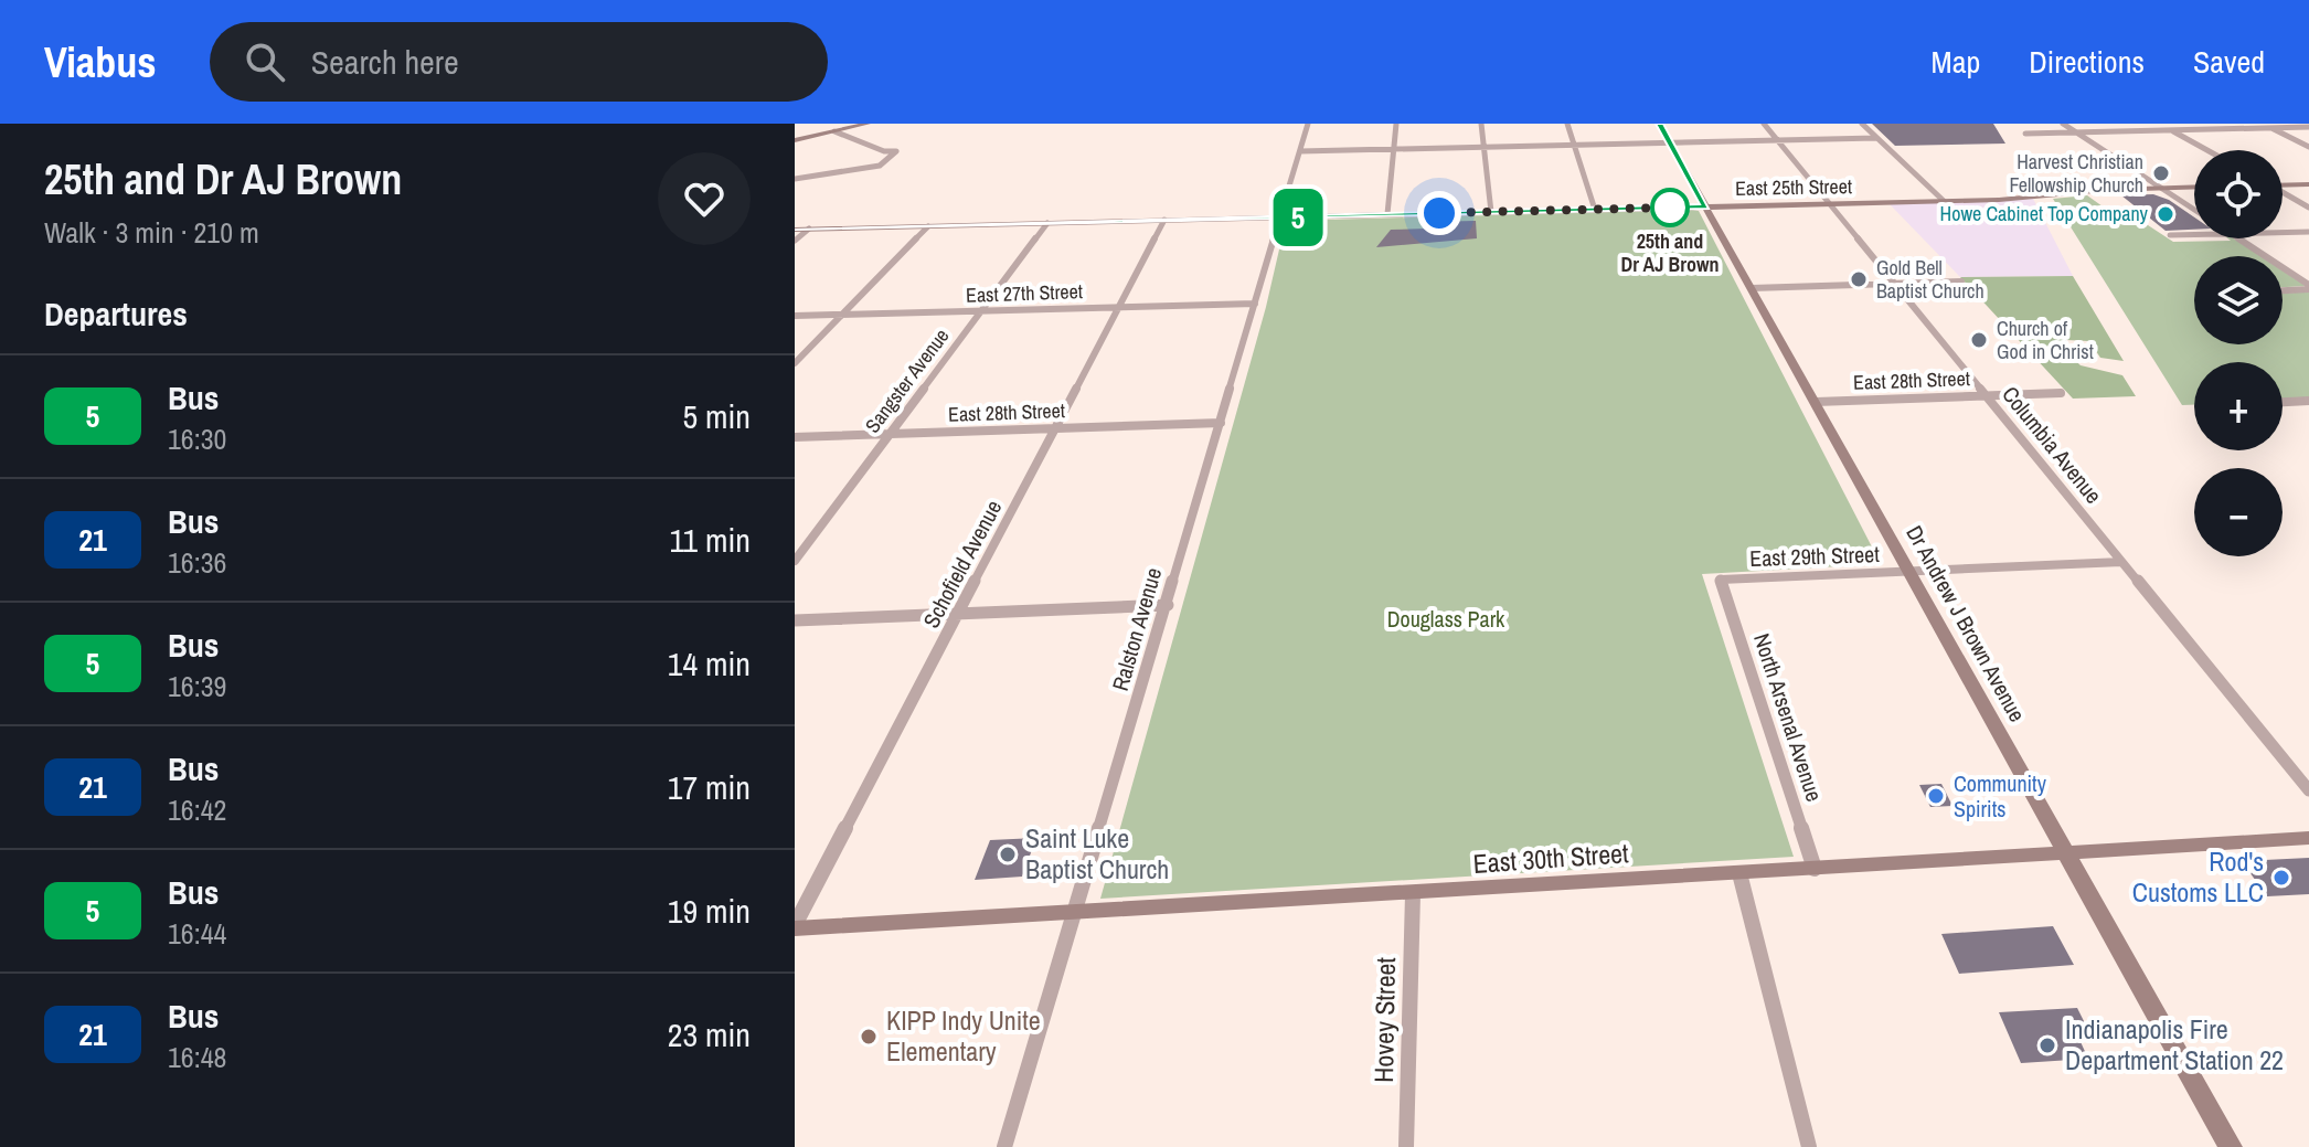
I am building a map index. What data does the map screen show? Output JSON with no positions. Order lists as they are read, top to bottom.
{
  "streets": {
    "main road": ["East 25th Street", "Dr Andrew J Brown Avenue", "East 30th Street"],
    "street": [
      "East 27th Street",
      "Sangster Avenue",
      "East 28th Street",
      "Columbia Avenue",
      "East 29th Street",
      "Schofield Avenue",
      "Ralston Avenue",
      "North Arsenal Avenue",
      "Hovey Street"
    ]
  },
  "crossings": [
    ["East 25th Street", "Sangster Avenue"],
    ["East 25th Street", "Columbia Avenue"],
    ["East 25th Street", "Schofield Avenue"],
    ["East 25th Street", "Dr Andrew J Brown Avenue"],
    ["East 25th Street", "Ralston Avenue"],
    ["East 27th Street", "Sangster Avenue"],
    ["East 27th Street", "Schofield Avenue"],
    ["East 27th Street", "Ralston Avenue"],
    ["Sangster Avenue", "East 28th Street"],
    ["East 28th Street", "Columbia Avenue"],
    ["East 28th Street", "Schofield Avenue"],
    ["East 28th Street", "Dr Andrew J Brown Avenue"],
    ["East 28th Street", "Ralston Avenue"],
    ["Columbia Avenue", "East 29th Street"],
    ["East 29th Street", "Dr Andrew J Brown Avenue"],
    ["East 29th Street", "North Arsenal Avenue"],
    ["Schofield Avenue", "East 30th Street"],
    ["Dr Andrew J Brown Avenue", "East 30th Street"],
    ["Ralston Avenue", "East 30th Street"],
    ["North Arsenal Avenue", "East 30th Street"],
    ["East 30th Street", "Hovey Street"]
  ],
  "parks": ["Douglass Park"],
  "places": [
    "Harvest Christian Fellowship Church",
    "25th and Dr AJ Brown",
    "Howe Cabinet Top Company",
    "Gold Bell Baptist Church",
    "Church of God in Christ",
    "Community Spirits",
    "Saint Luke Baptist Church",
    "Rod's Customs LLC",
    "KIPP Indy Unite Elementary",
    "Indianapolis Fire Department Station 22"
  ],
  "lines": ["bus line 5"],
  "page": {
    "header": "Viabus",
    "search": "Search here",
    "nav": ["Map", "Directions", "Saved"],
    "heading": [
      ["25th and Dr AJ Brown", "Walk · 3 min · 210 m"],
      "Departures"
    ],
    "on_map": "5",
    "map_buttons": ["+", "−"],
    "list": [
      {
        "mark": "5",
        "name": "Bus",
        "note": "16:30",
        "value": "5 min"
      },
      {
        "mark": "21",
        "name": "Bus",
        "note": "16:36",
        "value": "11 min"
      },
      {
        "mark": "5",
        "name": "Bus",
        "note": "16:39",
        "value": "14 min"
      },
      {
        "mark": "21",
        "name": "Bus",
        "note": "16:42",
        "value": "17 min"
      },
      {
        "mark": "5",
        "name": "Bus",
        "note": "16:44",
        "value": "19 min"
      },
      {
        "mark": "21",
        "name": "Bus",
        "note": "16:48",
        "value": "23 min"
      }
    ]
  }
}
